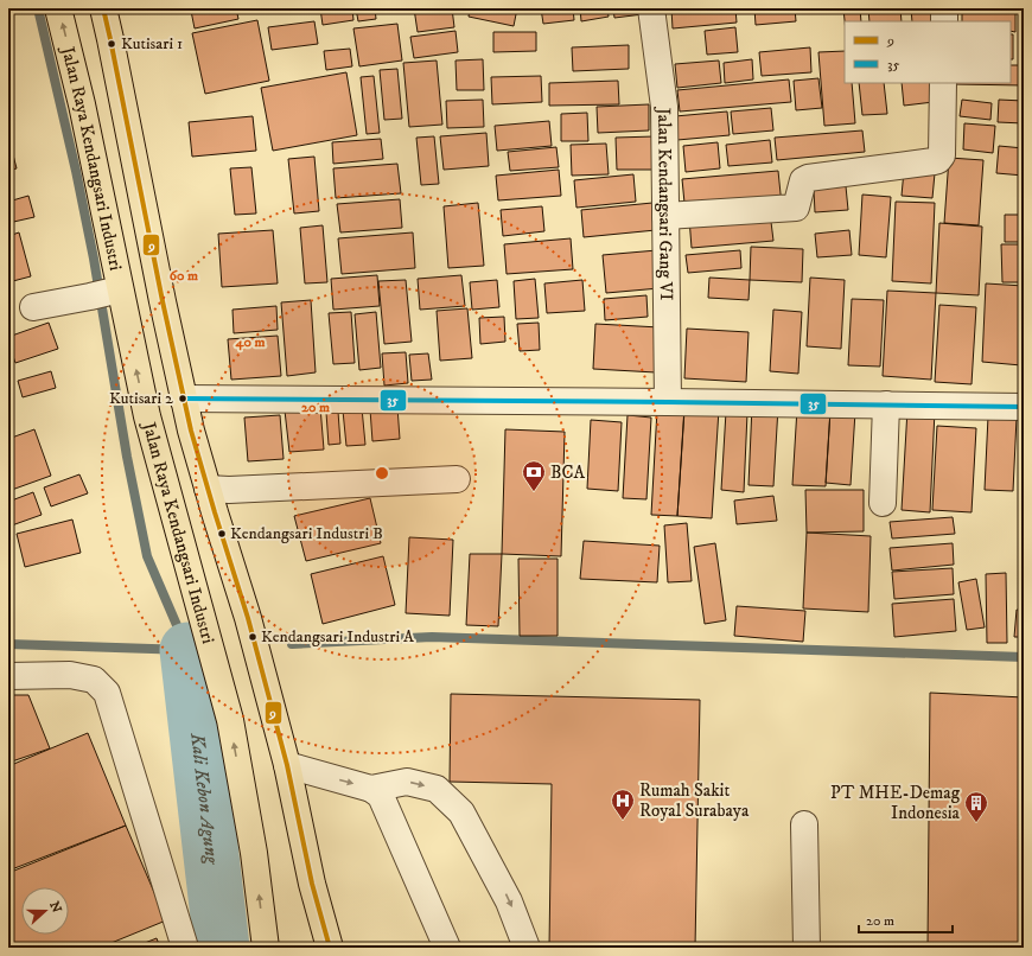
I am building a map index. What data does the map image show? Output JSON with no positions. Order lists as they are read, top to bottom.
{
  "streets": {
    "main road": ["Jalan Raya Kendangsari Industri"],
    "street": ["Jalan Kendangsari Gang VI"]
  },
  "water": ["Kali Kebon Agung"],
  "places": {
    "other": [
      "Kutisari 1",
      "Kutisari 2",
      "Kendangsari Industri B",
      "Kendangsari Industri A"
    ],
    "bank": ["BCA"],
    "hospital": ["Rumah Sakit Royal Surabaya"],
    "building": ["PT MHE-Demag Indonesia"]
  },
  "lines": ["transit line 9", "transit line 35"],
  "legend": ["9", "35"],
  "scale_bar": "20 m",
  "north": "right",
  "rings": ["60 m", "40 m", "20 m"]
}
